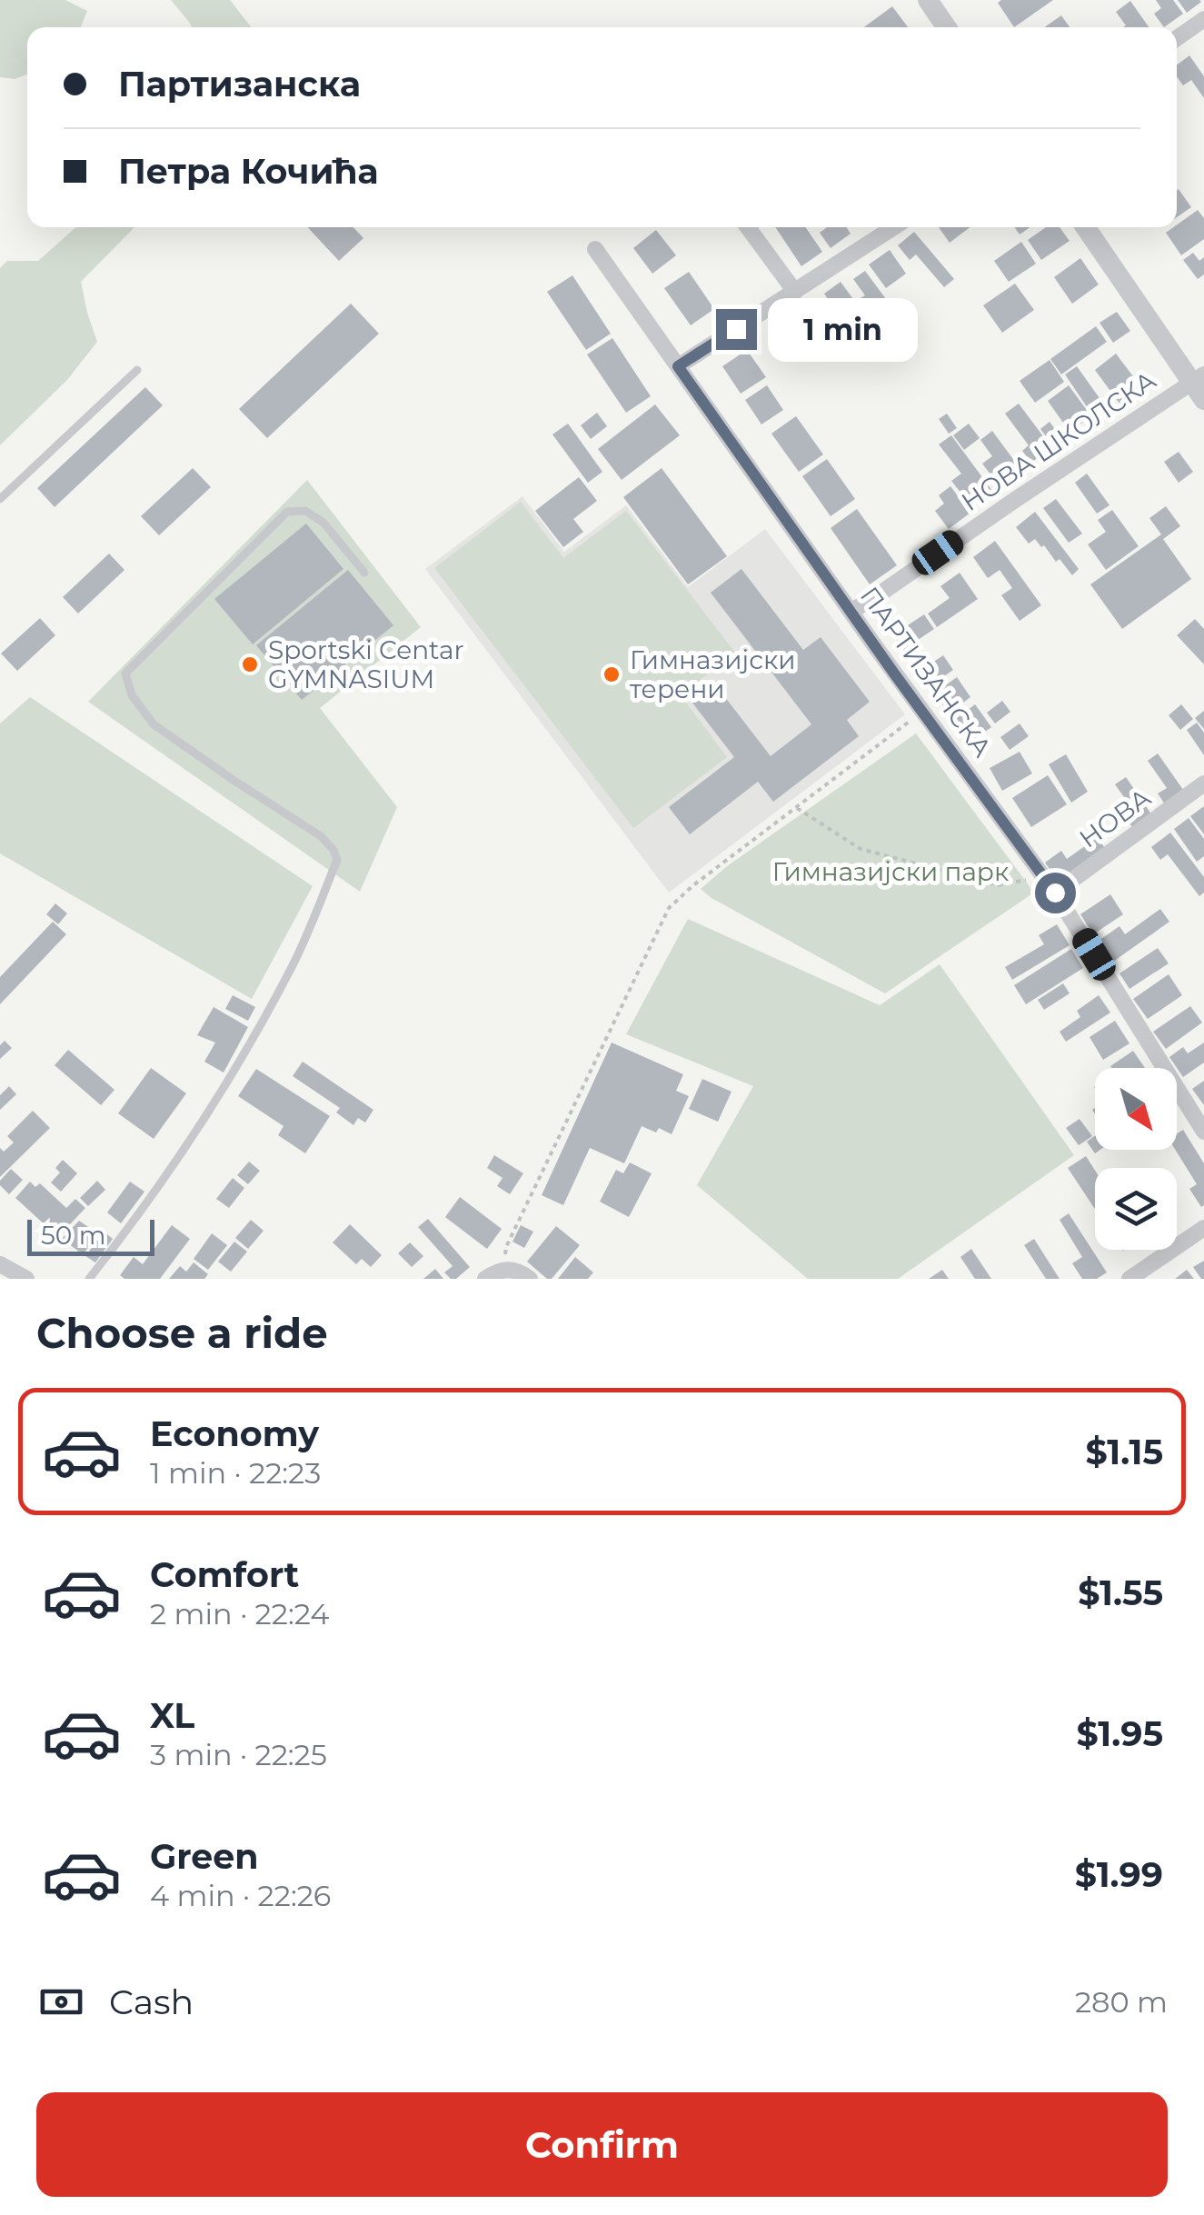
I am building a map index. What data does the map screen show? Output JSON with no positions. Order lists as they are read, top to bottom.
{
  "streets": {
    "street": ["НОВА ШКОЛСКА", "ПАРТИЗАНСКА", "НОВА"]
  },
  "crossings": [
    ["НОВА ШКОЛСКА", "ПАРТИЗАНСКА"],
    ["ПАРТИЗАНСКА", "НОВА"]
  ],
  "parks": ["Гимназијски парк"],
  "places": ["Sportski Centar GYMNASIUM", "Гимназијски терени"],
  "scale_bar": "50 m",
  "north": "bottom right",
  "page": {
    "banner": ["Партизанска", "Петра Кочића"],
    "bubble": "1 min",
    "scale": "50 m",
    "heading": "Choose a ride",
    "list": [
      {
        "name": "Economy",
        "note": "1 min · 22:23",
        "value": "$1.15"
      },
      {
        "name": "Comfort",
        "note": "2 min · 22:24",
        "value": "$1.55"
      },
      {
        "name": "XL",
        "note": "3 min · 22:25",
        "value": "$1.95"
      },
      {
        "name": "Green",
        "note": "4 min · 22:26",
        "value": "$1.99"
      }
    ],
    "pay": ["Cash", "280 m"],
    "buttons": "Confirm"
  }
}
